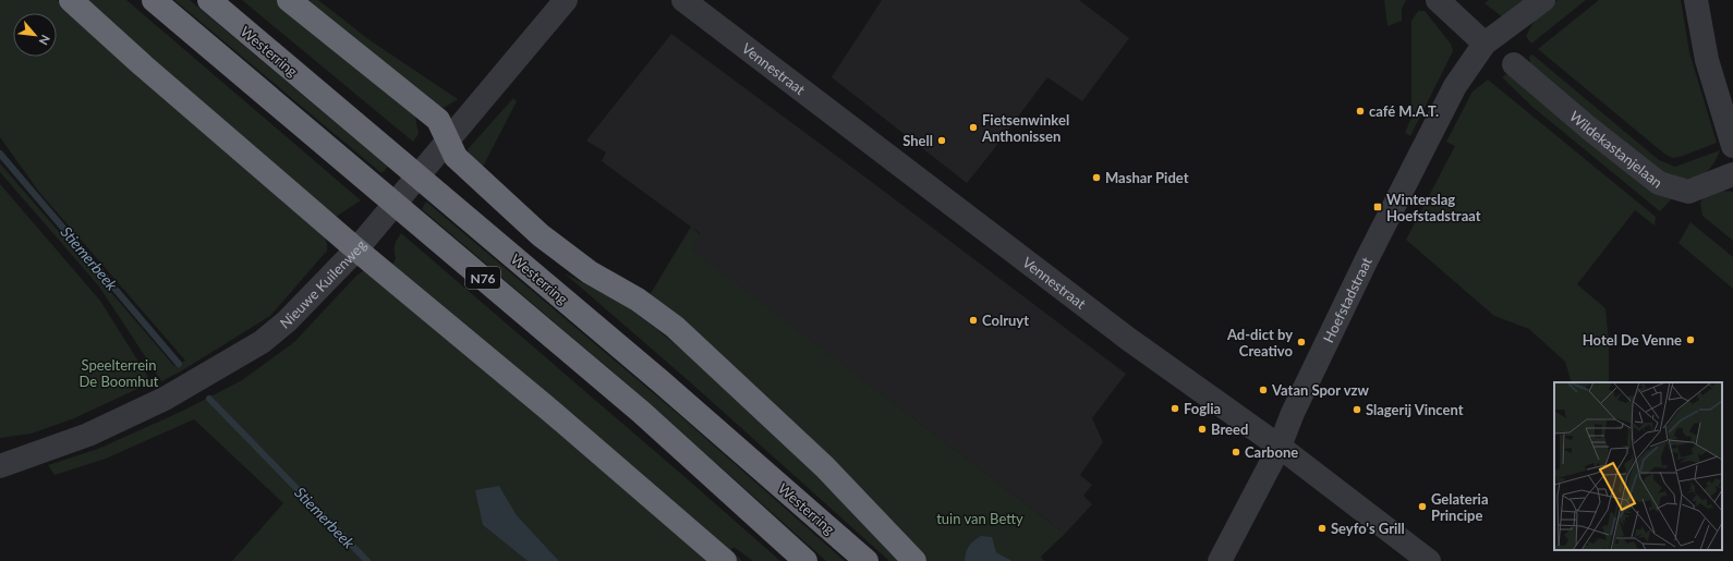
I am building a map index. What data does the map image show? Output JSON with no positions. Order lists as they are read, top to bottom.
{
  "streets": {
    "highway": ["Westerring", "N76"],
    "street": [
      "Vennestraat",
      "Wildekastanjelaan",
      "Nieuwe Kuilenweg",
      "Hoefstadstraat"
    ]
  },
  "crossings": [
    ["Vennestraat", "Hoefstadstraat"]
  ],
  "water": ["Stiemerbeek"],
  "parks": ["Speelterrein De Boomhut", "tuin van Betty"],
  "places": {
    "other": [
      "café M.A.T.",
      "Fietsenwinkel Anthonissen",
      "Shell",
      "Mashar Pidet",
      "Colruyt",
      "Hotel De Venne",
      "Ad-dict by Creativo",
      "Vatan Spor vzw",
      "Foglia",
      "Slagerij Vincent",
      "Breed",
      "Carbone",
      "Gelateria Principe",
      "Seyfo's Grill"
    ],
    "transit": ["Winterslag Hoefstadstraat"]
  },
  "north": "bottom right"
}
